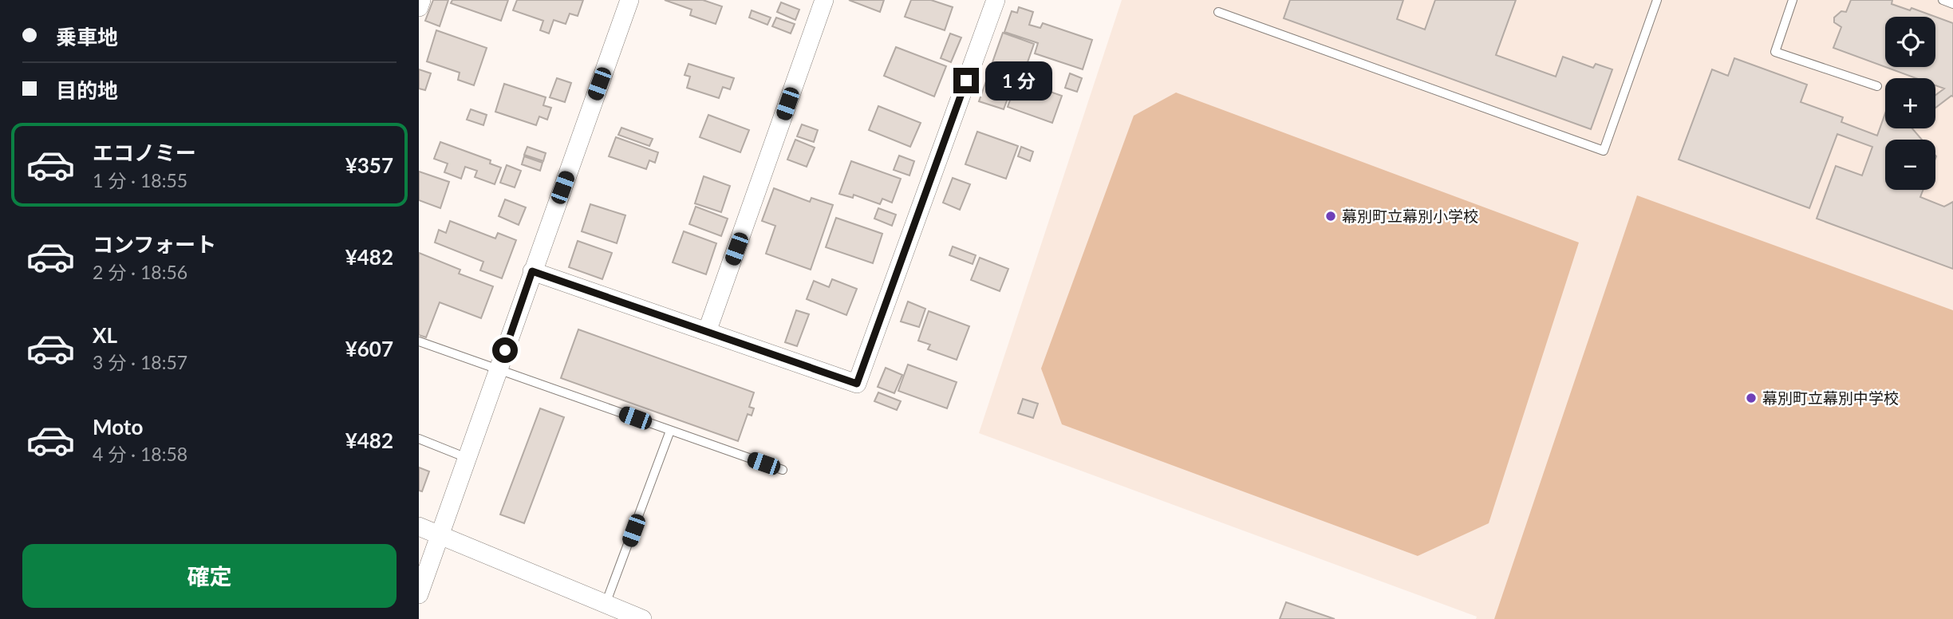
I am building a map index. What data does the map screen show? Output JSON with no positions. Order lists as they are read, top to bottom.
{
  "places": ["幕別町立幕別小学校", "幕別町立幕別中学校"],
  "page": {
    "banner": ["乗車地", "目的地"],
    "map_buttons": ["+", "−"],
    "bubble": "1 分",
    "list": [
      {
        "name": "エコノミー",
        "note": "1 分 · 18:55",
        "value": "¥357"
      },
      {
        "name": "コンフォート",
        "note": "2 分 · 18:56",
        "value": "¥482"
      },
      {
        "name": "XL",
        "note": "3 分 · 18:57",
        "value": "¥607"
      },
      {
        "name": "Moto",
        "note": "4 分 · 18:58",
        "value": "¥482"
      }
    ],
    "buttons": "確定"
  }
}
